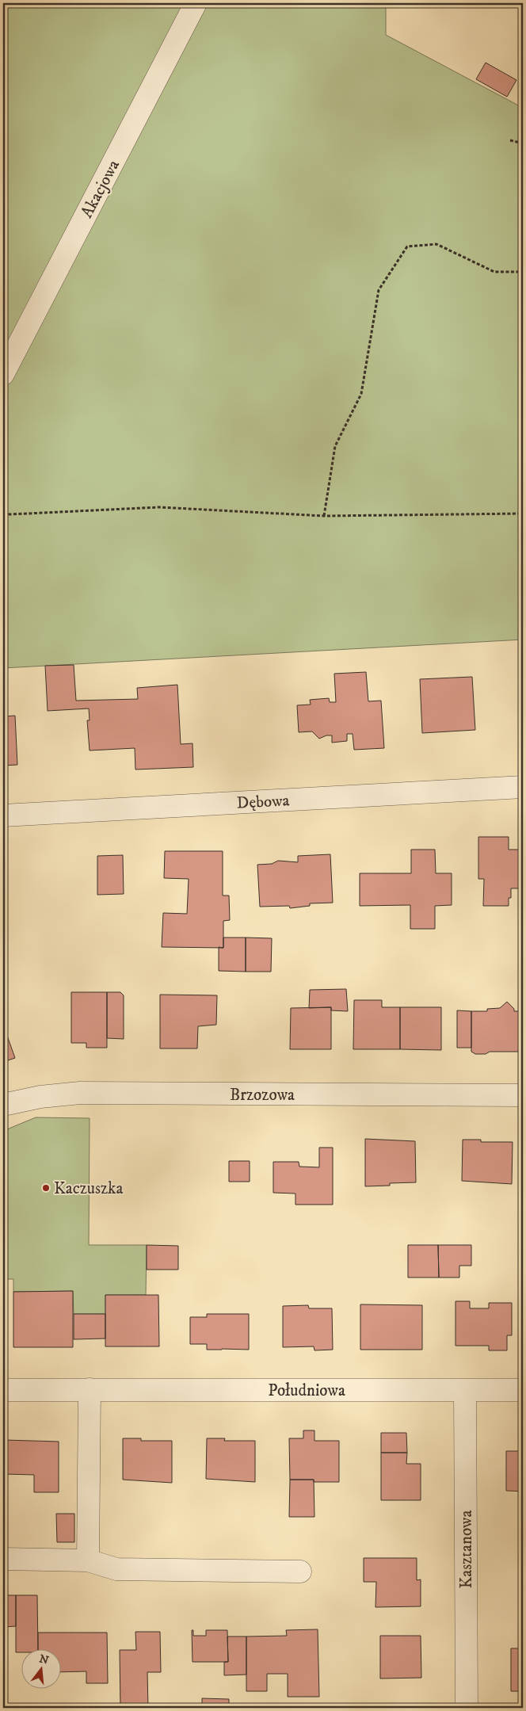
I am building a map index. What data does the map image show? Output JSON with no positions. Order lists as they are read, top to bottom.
{
  "streets": {
    "street": [
      "Akacjowa",
      "Dębowa",
      "Brzozowa",
      "Południowa",
      "Kasztanowa"
    ]
  },
  "crossings": [
    ["Południowa", "Kasztanowa"]
  ],
  "places": ["Kaczuszka"],
  "north": "top"
}
